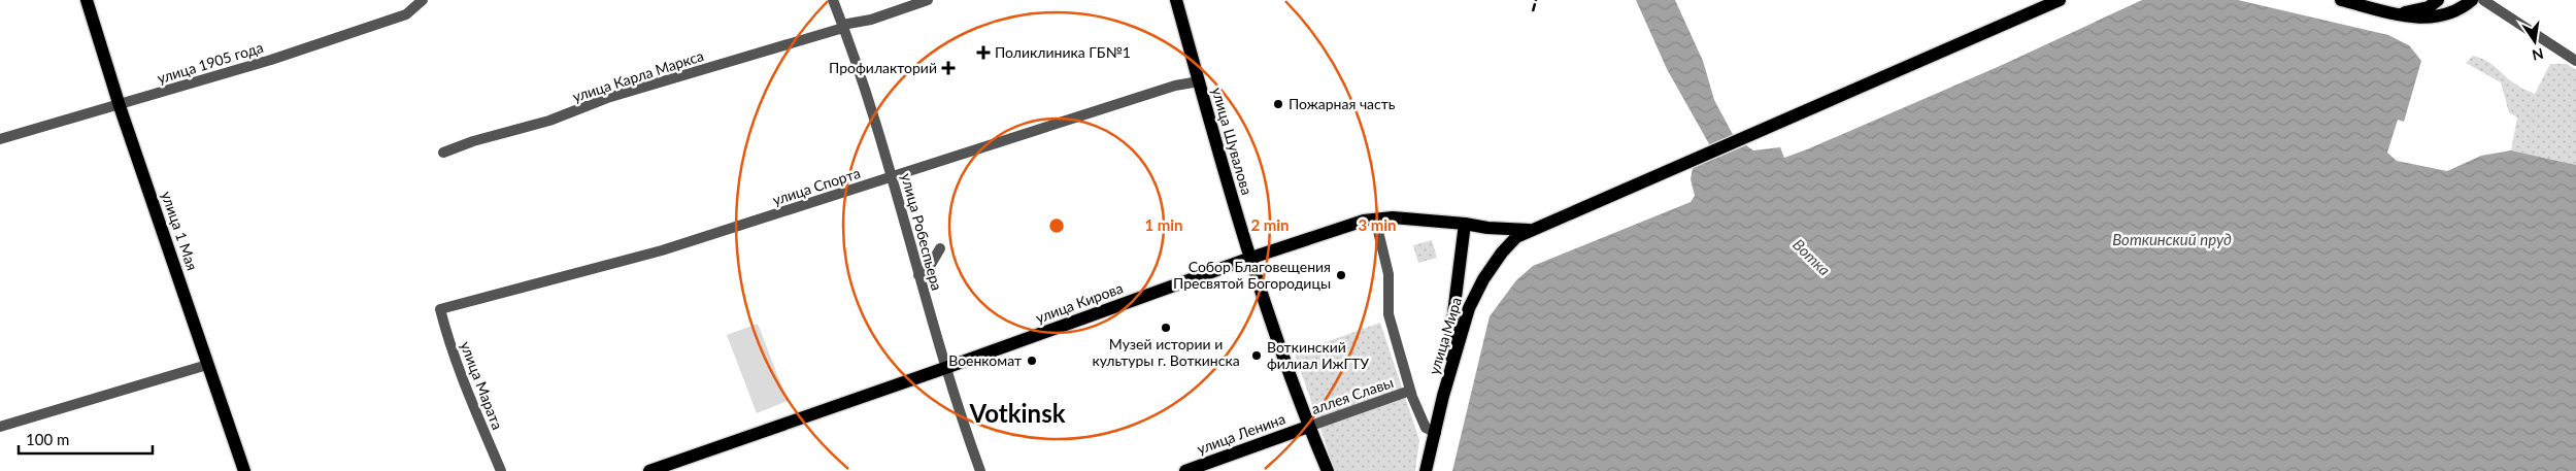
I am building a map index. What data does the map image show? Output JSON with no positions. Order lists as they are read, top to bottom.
{
  "streets": {
    "main road": [
      "улица Шувалова",
      "улица 1 Мая",
      "улица Кирова",
      "улица Мира",
      "улица Ленина"
    ],
    "street": [
      "улица 1905 года",
      "улица Карла Маркса",
      "улица Спорта",
      "улица Робеспьера",
      "улица Марата",
      "аллея Славы"
    ]
  },
  "crossings": [
    ["улица 1905 года", "улица 1 Мая"],
    ["улица Карла Маркса", "улица Робеспьера"],
    ["улица Шувалова", "улица Спорта"],
    ["улица Шувалова", "улица Кирова"],
    ["улица Шувалова", "аллея Славы"],
    ["улица Шувалова", "улица Ленина"],
    ["улица Спорта", "улица Робеспьера"],
    ["улица Спорта", "улица Марата"],
    ["улица Робеспьера", "улица Кирова"],
    ["улица Кирова", "улица Мира"],
    ["аллея Славы", "улица Ленина"]
  ],
  "districts": ["Votkinsk"],
  "water": ["Воткинский пруд", "Вотка"],
  "places": {
    "health": ["Поликлиника ГБ№1", "Профилакторий"],
    "other": [
      "Пожарная часть",
      "Собор Благовещения Пресвятой Богородицы",
      "Музей истории и культуры г. Воткинска",
      "Воткинский филиал ИжГТУ",
      "Военкомат"
    ]
  },
  "scale_bar": "100 m",
  "north": "bottom",
  "rings": ["1 min", "2 min", "3 min"]
}
